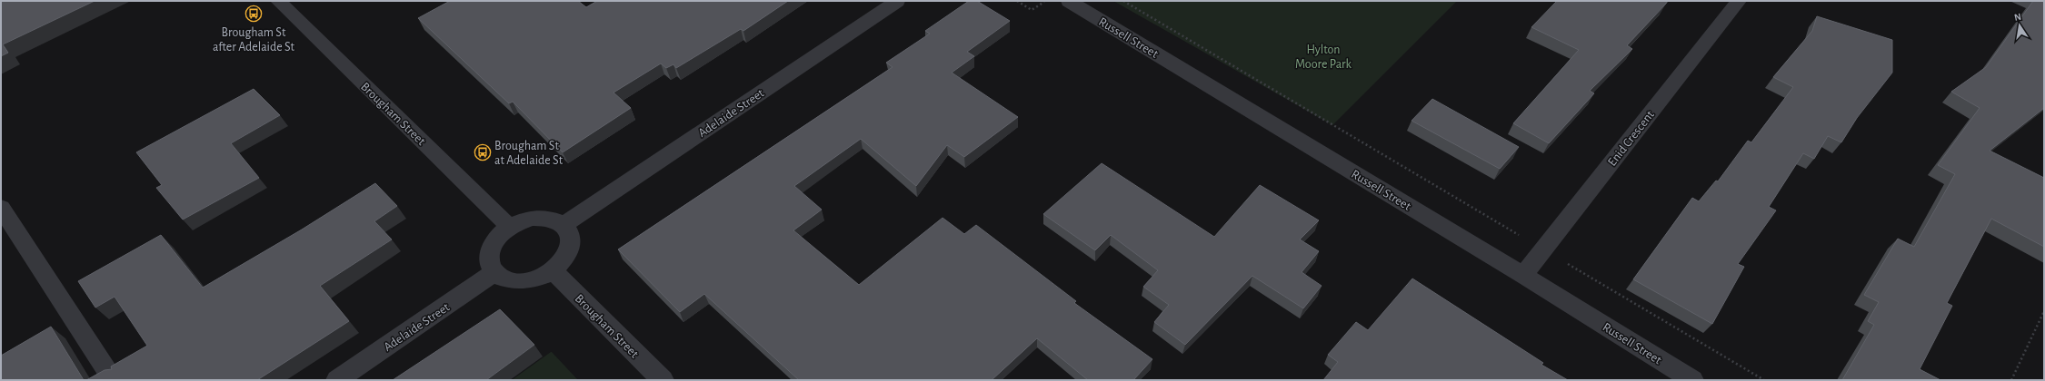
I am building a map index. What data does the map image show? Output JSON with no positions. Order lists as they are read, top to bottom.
{
  "streets": {
    "street": [
      "Russell Street",
      "Adelaide Street",
      "Brougham Street",
      "Enid Crescent"
    ]
  },
  "crossings": [
    ["Russell Street", "Enid Crescent"],
    ["Adelaide Street", "Brougham Street"]
  ],
  "parks": ["Hylton Moore Park"],
  "places": {
    "bus stop": ["Brougham St after Adelaide St", "Brougham St at Adelaide St"]
  },
  "north": "top"
}
